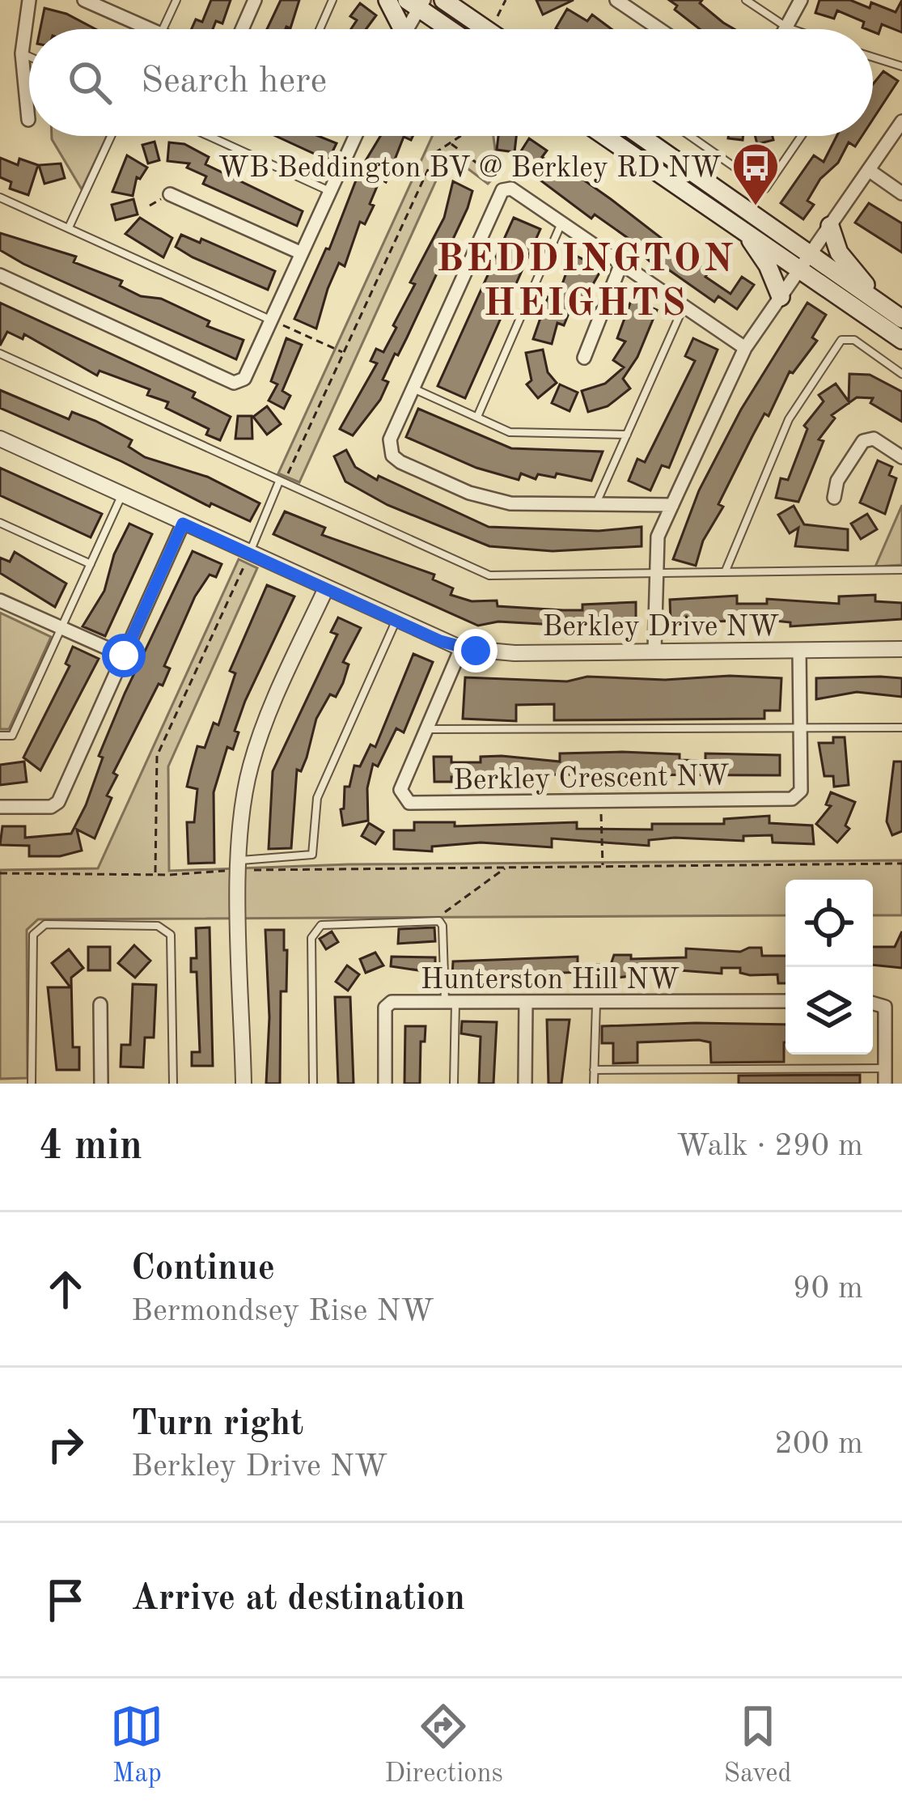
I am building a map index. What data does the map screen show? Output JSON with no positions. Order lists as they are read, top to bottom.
{
  "streets": {
    "street": ["Berkley Drive NW", "Berkley Crescent NW", "Hunterston Hill NW"]
  },
  "crossings": [
    ["Berkley Drive NW", "Berkley Crescent NW"]
  ],
  "districts": ["BEDDINGTON HEIGHTS"],
  "places": {
    "bus stop": ["WB Beddington BV @ Berkley RD NW"]
  },
  "page": {
    "search": "Search here",
    "heading": ["4 min", "Walk · 290 m"],
    "list": [
      ["Continue", "Bermondsey Rise NW", "90 m"],
      ["Turn right", "Berkley Drive NW", "200 m"],
      "Arrive at destination"
    ],
    "nav": ["Map", "Directions", "Saved"]
  }
}
